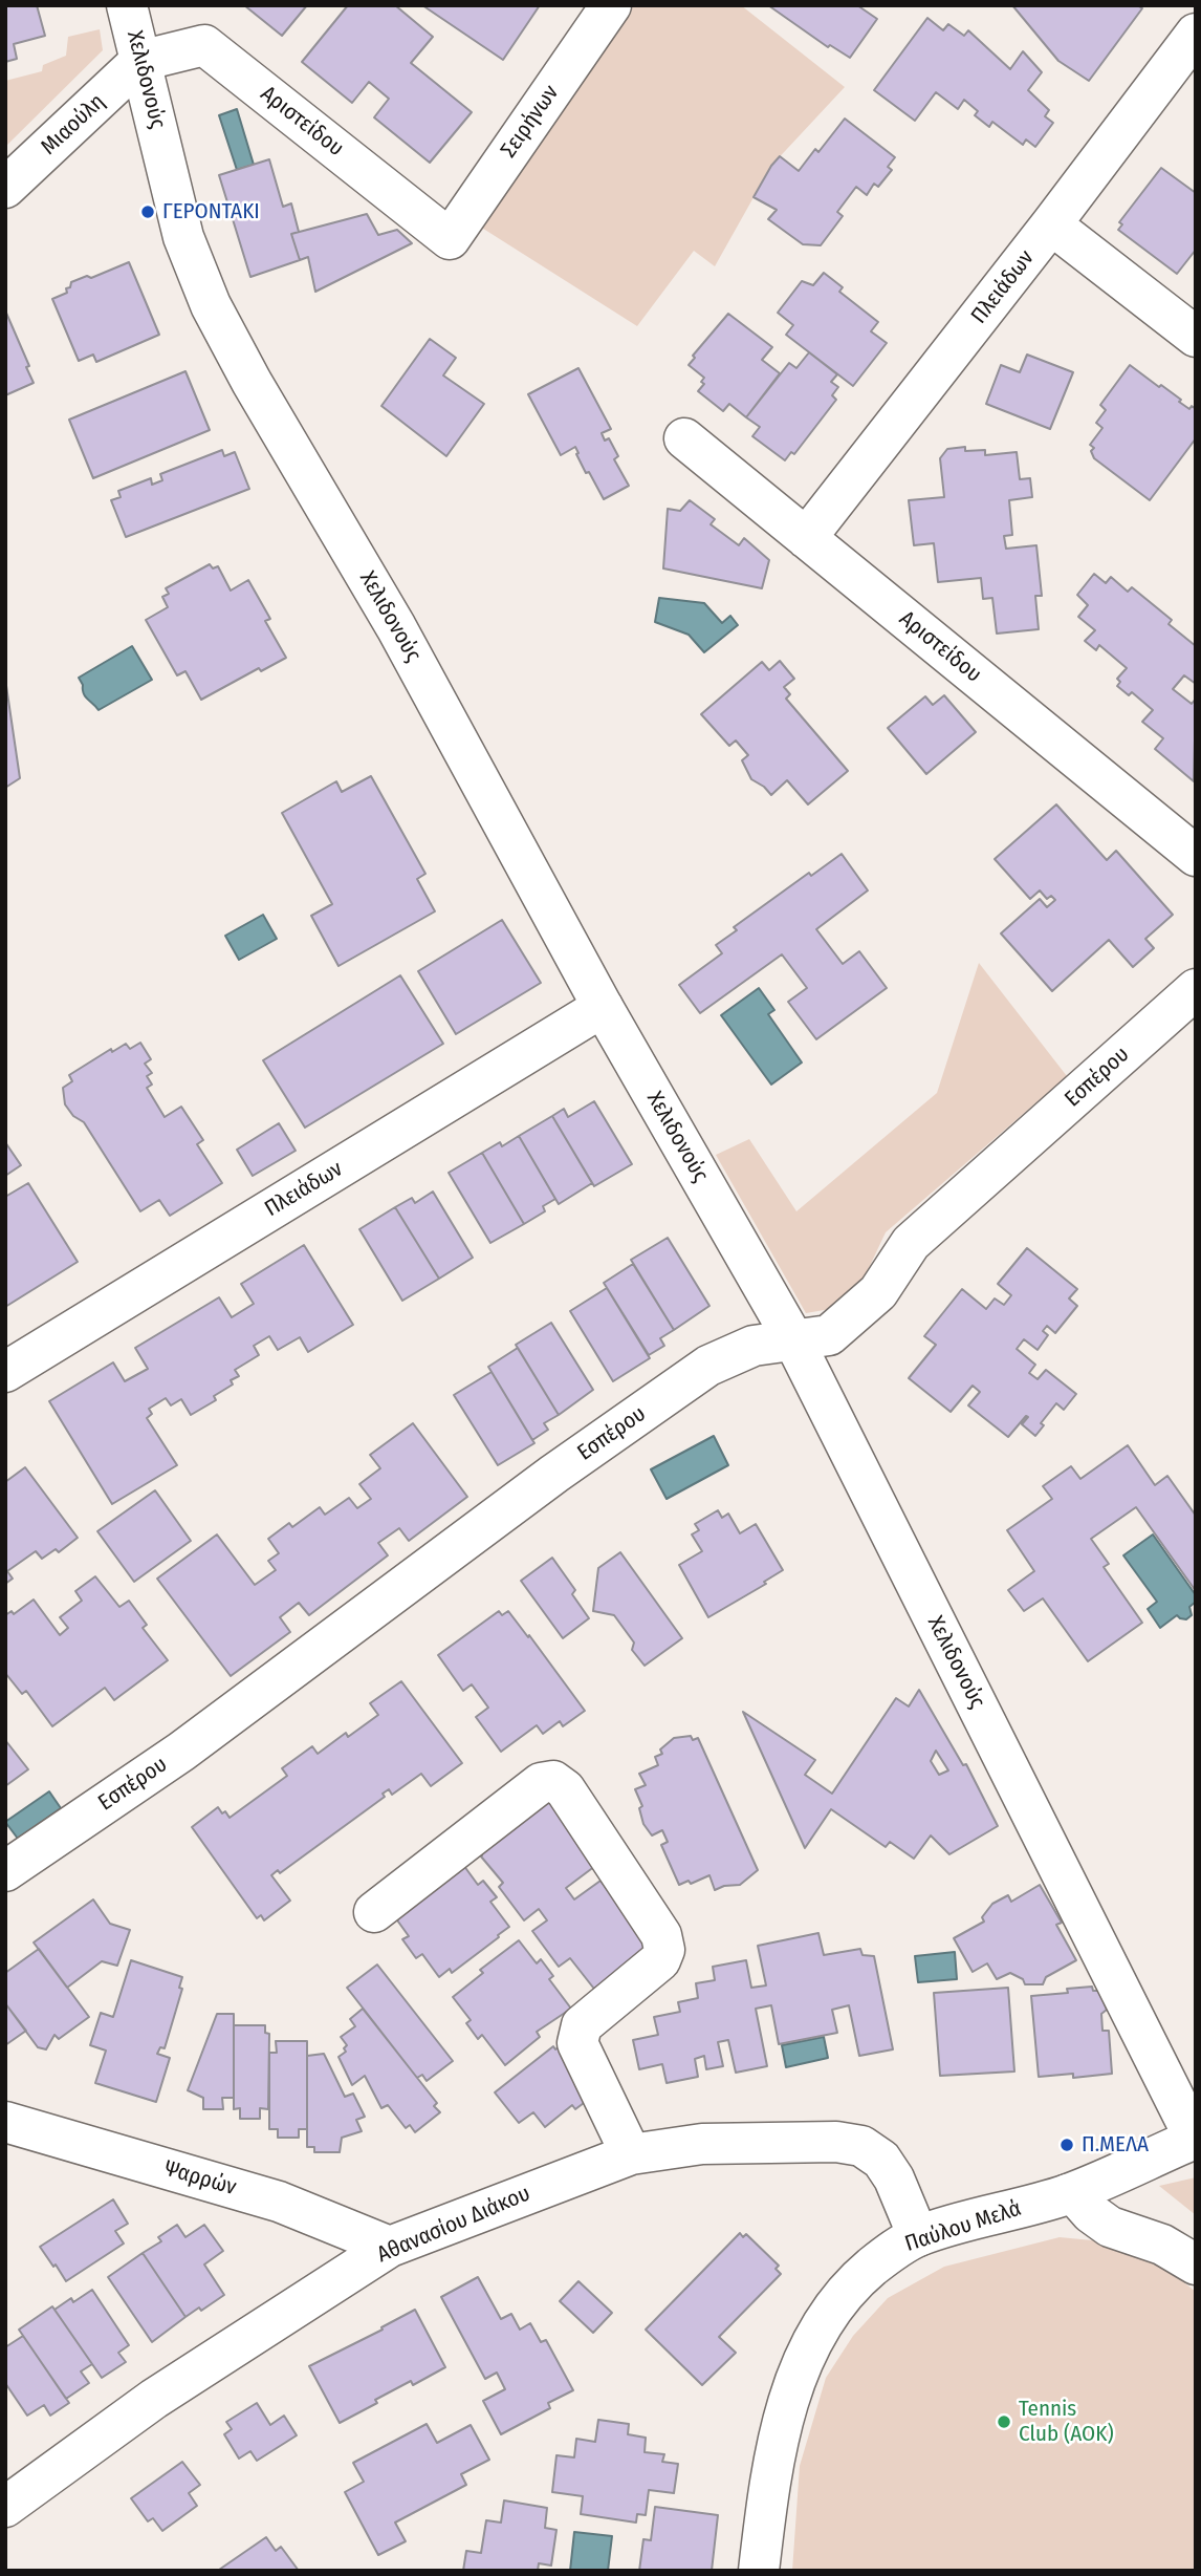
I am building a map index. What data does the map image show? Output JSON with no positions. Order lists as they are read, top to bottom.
{
  "streets": {
    "street": [
      "Χελιδονούς",
      "Αριστείδου",
      "Σειρήνων",
      "Μιαούλη",
      "Πλειάδων",
      "Εσπέρου",
      "Ψαρρών",
      "Αθανασίου Διάκου",
      "Παύλου Μελά"
    ]
  },
  "crossings": [
    ["Χελιδονούς", "Αριστείδου"],
    ["Χελιδονούς", "Μιαούλη"],
    ["Χελιδονούς", "Πλειάδων"],
    ["Χελιδονούς", "Εσπέρου"],
    ["Χελιδονούς", "Παύλου Μελά"],
    ["Αριστείδου", "Σειρήνων"],
    ["Αριστείδου", "Μιαούλη"],
    ["Αριστείδου", "Πλειάδων"],
    ["Ψαρρών", "Αθανασίου Διάκου"],
    ["Αθανασίου Διάκου", "Παύλου Μελά"]
  ],
  "places": ["ΓΕΡΟΝΤΑΚΙ", "Π.ΜΕΛΑ", "Tennis Club (AOK)"]
}
